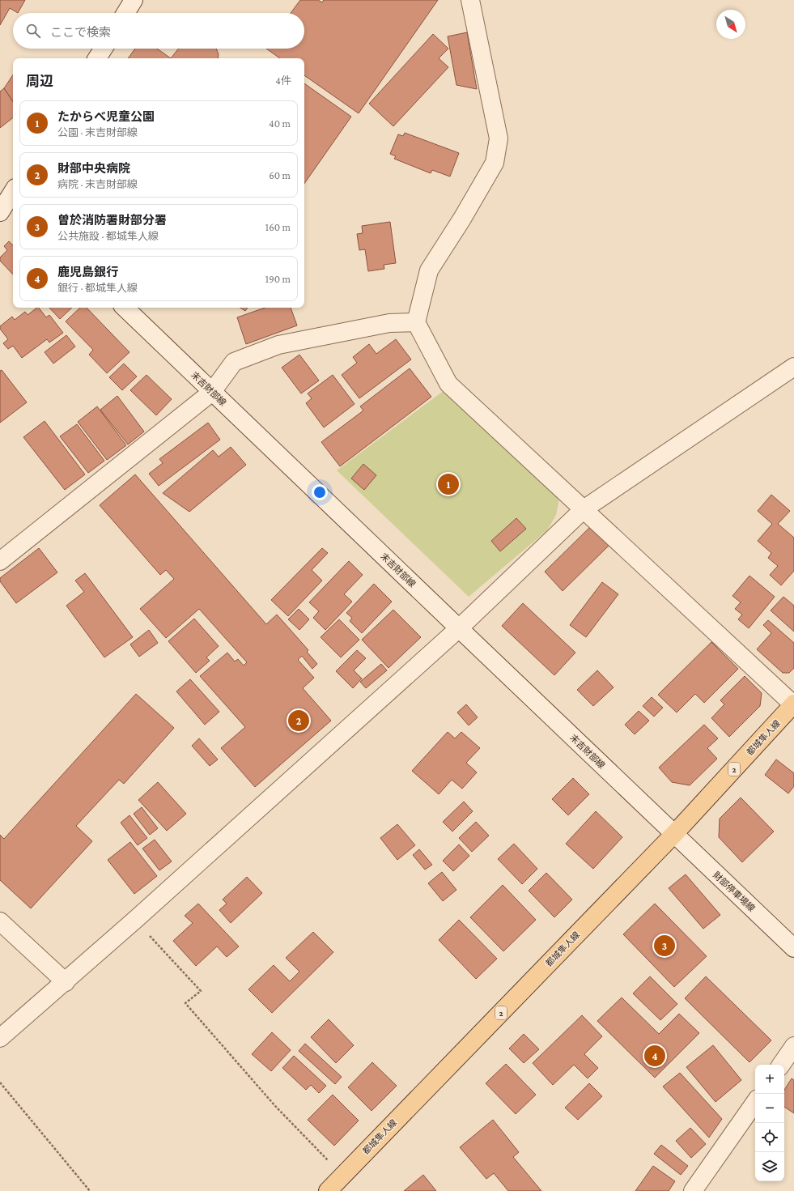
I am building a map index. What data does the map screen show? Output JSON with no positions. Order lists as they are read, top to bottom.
{
  "streets": {
    "main road": ["都城隼人線", "2"],
    "street": ["末吉財部線", "財部停車場線"]
  },
  "crossings": [
    ["末吉財部線", "都城隼人線"],
    ["末吉財部線", "財部停車場線"],
    ["都城隼人線", "財部停車場線"]
  ],
  "north": "bottom right",
  "page": {
    "search": "ここで検索",
    "heading": ["周辺", "4件"],
    "list": [
      {
        "mark": "1",
        "name": "たからべ児童公園",
        "note": "公園 · 末吉財部線",
        "value": "40 m"
      },
      {
        "mark": "2",
        "name": "財部中央病院",
        "note": "病院 · 末吉財部線",
        "value": "60 m"
      },
      {
        "mark": "3",
        "name": "曽於消防署財部分署",
        "note": "公共施設 · 都城隼人線",
        "value": "160 m"
      },
      {
        "mark": "4",
        "name": "鹿児島銀行",
        "note": "銀行 · 都城隼人線",
        "value": "190 m"
      }
    ],
    "pins": [
      "1",
      "2",
      "3",
      "4"
    ],
    "map_buttons": ["+", "−"]
  }
}
